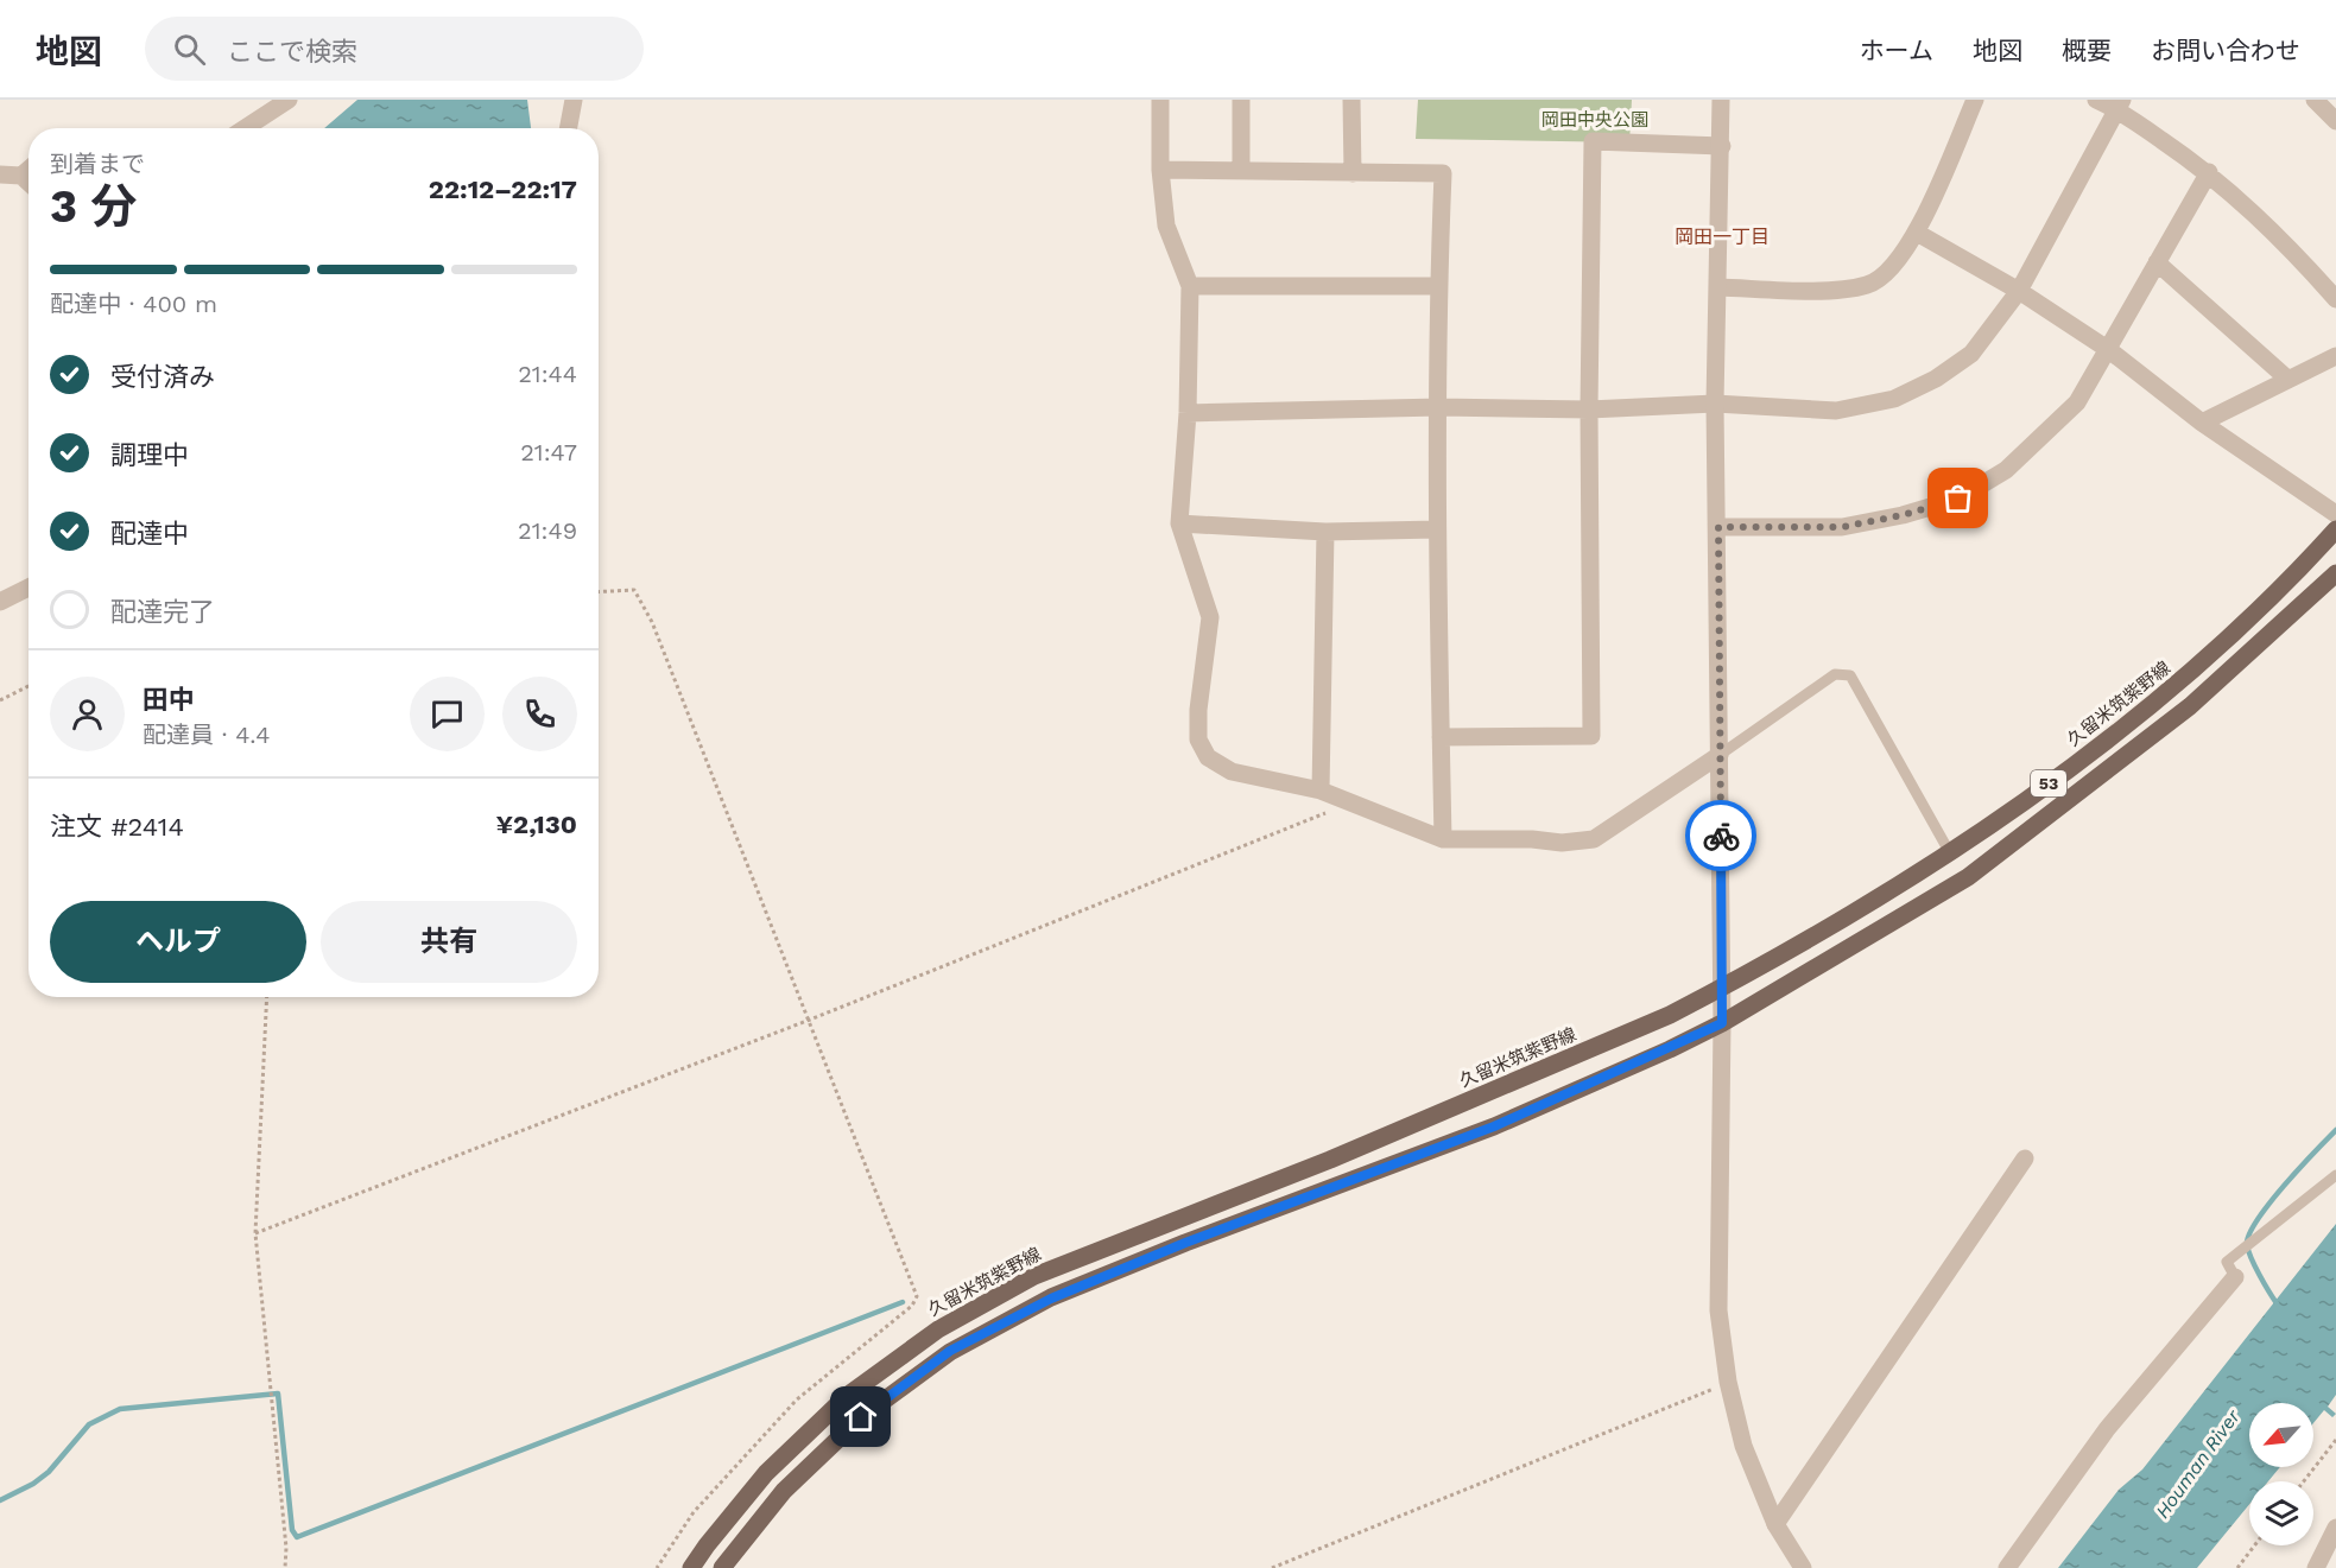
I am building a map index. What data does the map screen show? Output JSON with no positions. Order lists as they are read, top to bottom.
{
  "streets": {
    "main road": ["久留米筑紫野線", "53"]
  },
  "districts": ["岡田一丁目"],
  "water": ["Houman River"],
  "parks": ["岡田中央公園"],
  "north": "bottom left",
  "page": {
    "header": "地図",
    "search": "ここで検索",
    "nav": [
      "ホーム",
      "地図",
      "概要",
      "お問い合わせ"
    ],
    "heading": ["3 分", "到着まで", "22:12–22:17"],
    "panel": [
      "田中",
      "配達員 · 4.4",
      "注文 #2414",
      "¥2,130"
    ],
    "bar": "配達中 · 400 m",
    "list": [
      ["受付済み", "21:44"],
      ["調理中", "21:47"],
      ["配達中", "21:49"],
      "配達完了"
    ],
    "buttons": ["ヘルプ", "共有"]
  }
}
